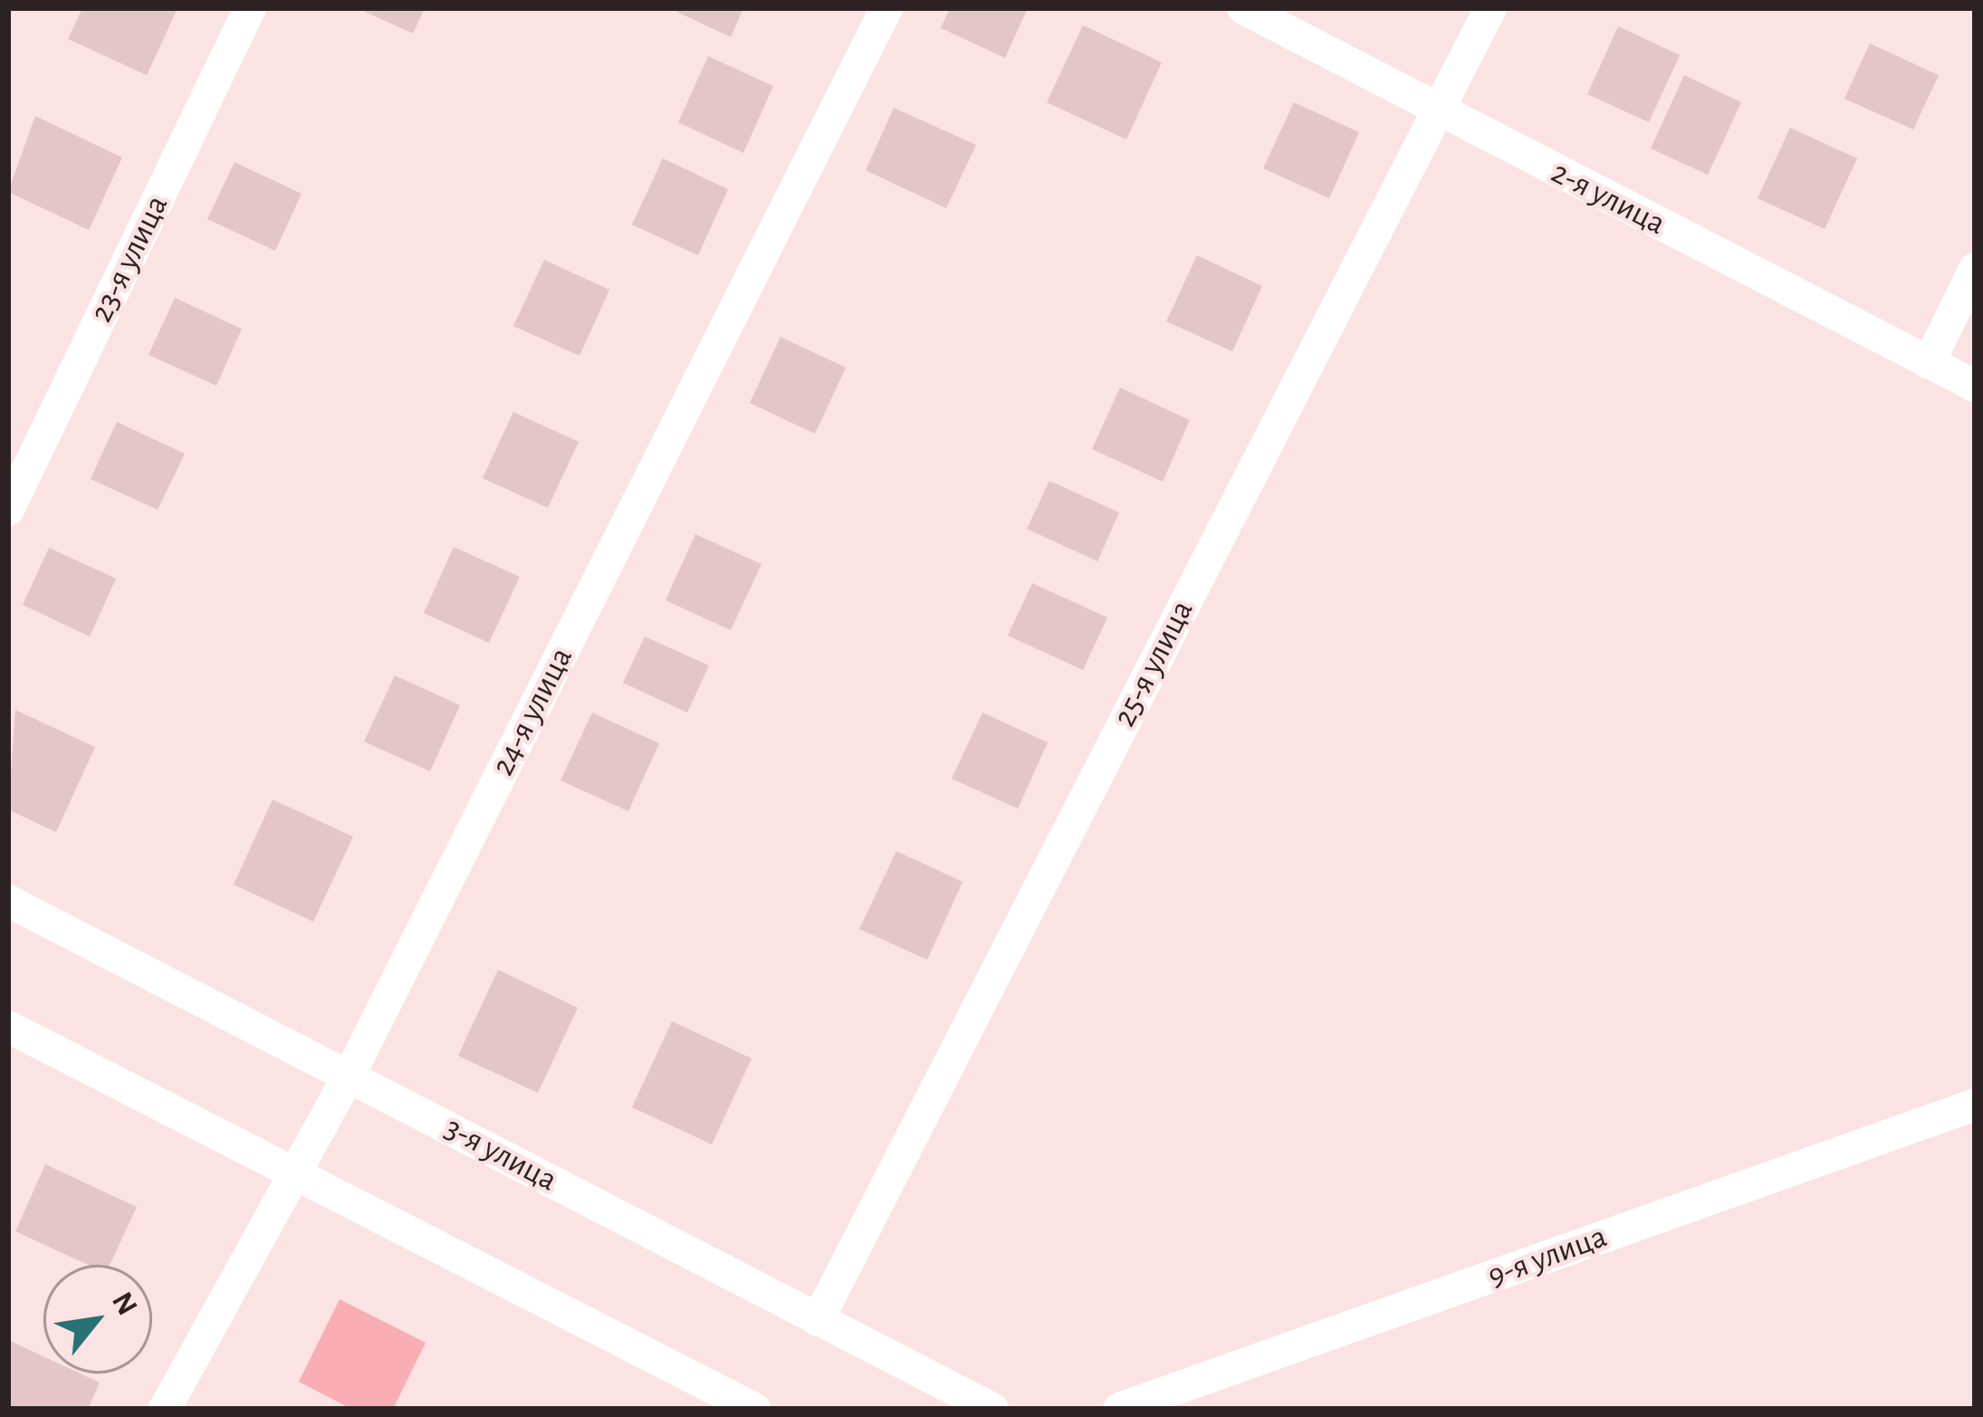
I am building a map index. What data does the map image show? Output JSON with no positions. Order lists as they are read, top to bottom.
{
  "streets": {
    "street": [
      "2-я улица",
      "23-я улица",
      "25-я улица",
      "24-я улица",
      "3-я улица",
      "9-я улица"
    ]
  },
  "crossings": [
    ["2-я улица", "25-я улица"],
    ["25-я улица", "3-я улица"],
    ["24-я улица", "3-я улица"]
  ],
  "north": "top right"
}
